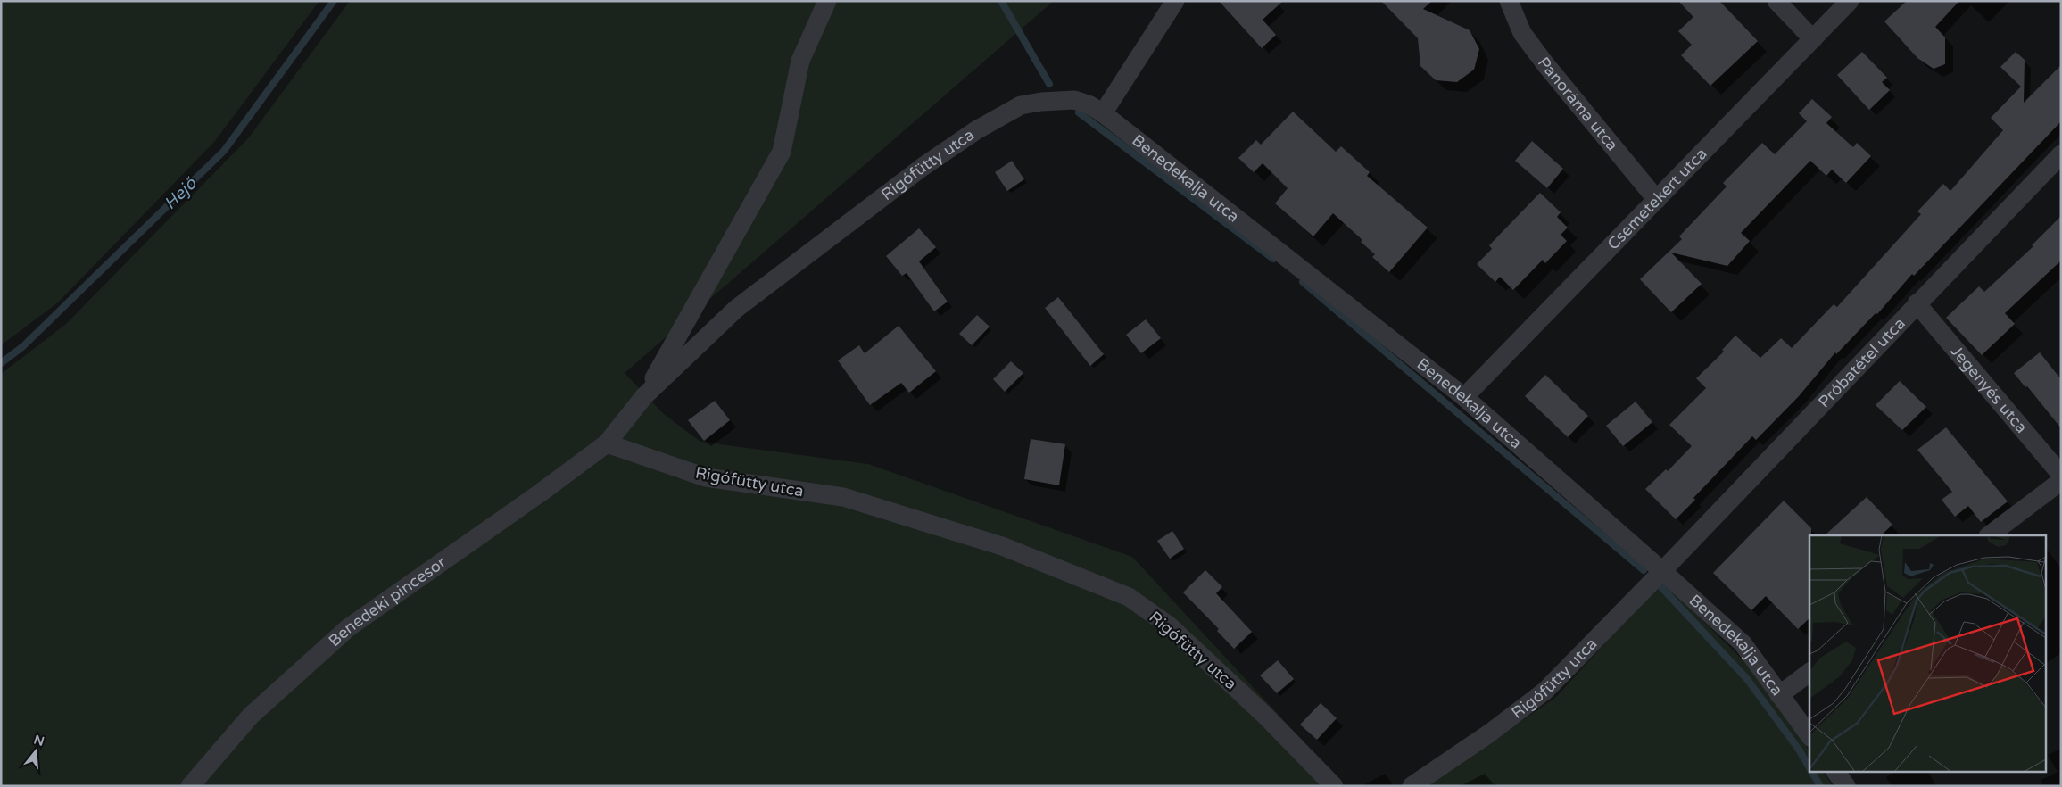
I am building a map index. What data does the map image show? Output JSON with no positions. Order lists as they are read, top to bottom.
{
  "streets": {
    "street": [
      "Panoráma utca",
      "Rigófütty utca",
      "Benedekalja utca",
      "Csemetekert utca",
      "Próbatétel utca",
      "Jegenyés utca",
      "Benedeki pincesor"
    ]
  },
  "crossings": [
    ["Panoráma utca", "Csemetekert utca"],
    ["Rigófütty utca", "Benedekalja utca"],
    ["Rigófütty utca", "Próbatétel utca"],
    ["Rigófütty utca", "Benedeki pincesor"],
    ["Benedekalja utca", "Csemetekert utca"],
    ["Benedekalja utca", "Próbatétel utca"],
    ["Próbatétel utca", "Jegenyés utca"]
  ],
  "water": ["Hejő"],
  "north": "top"
}
